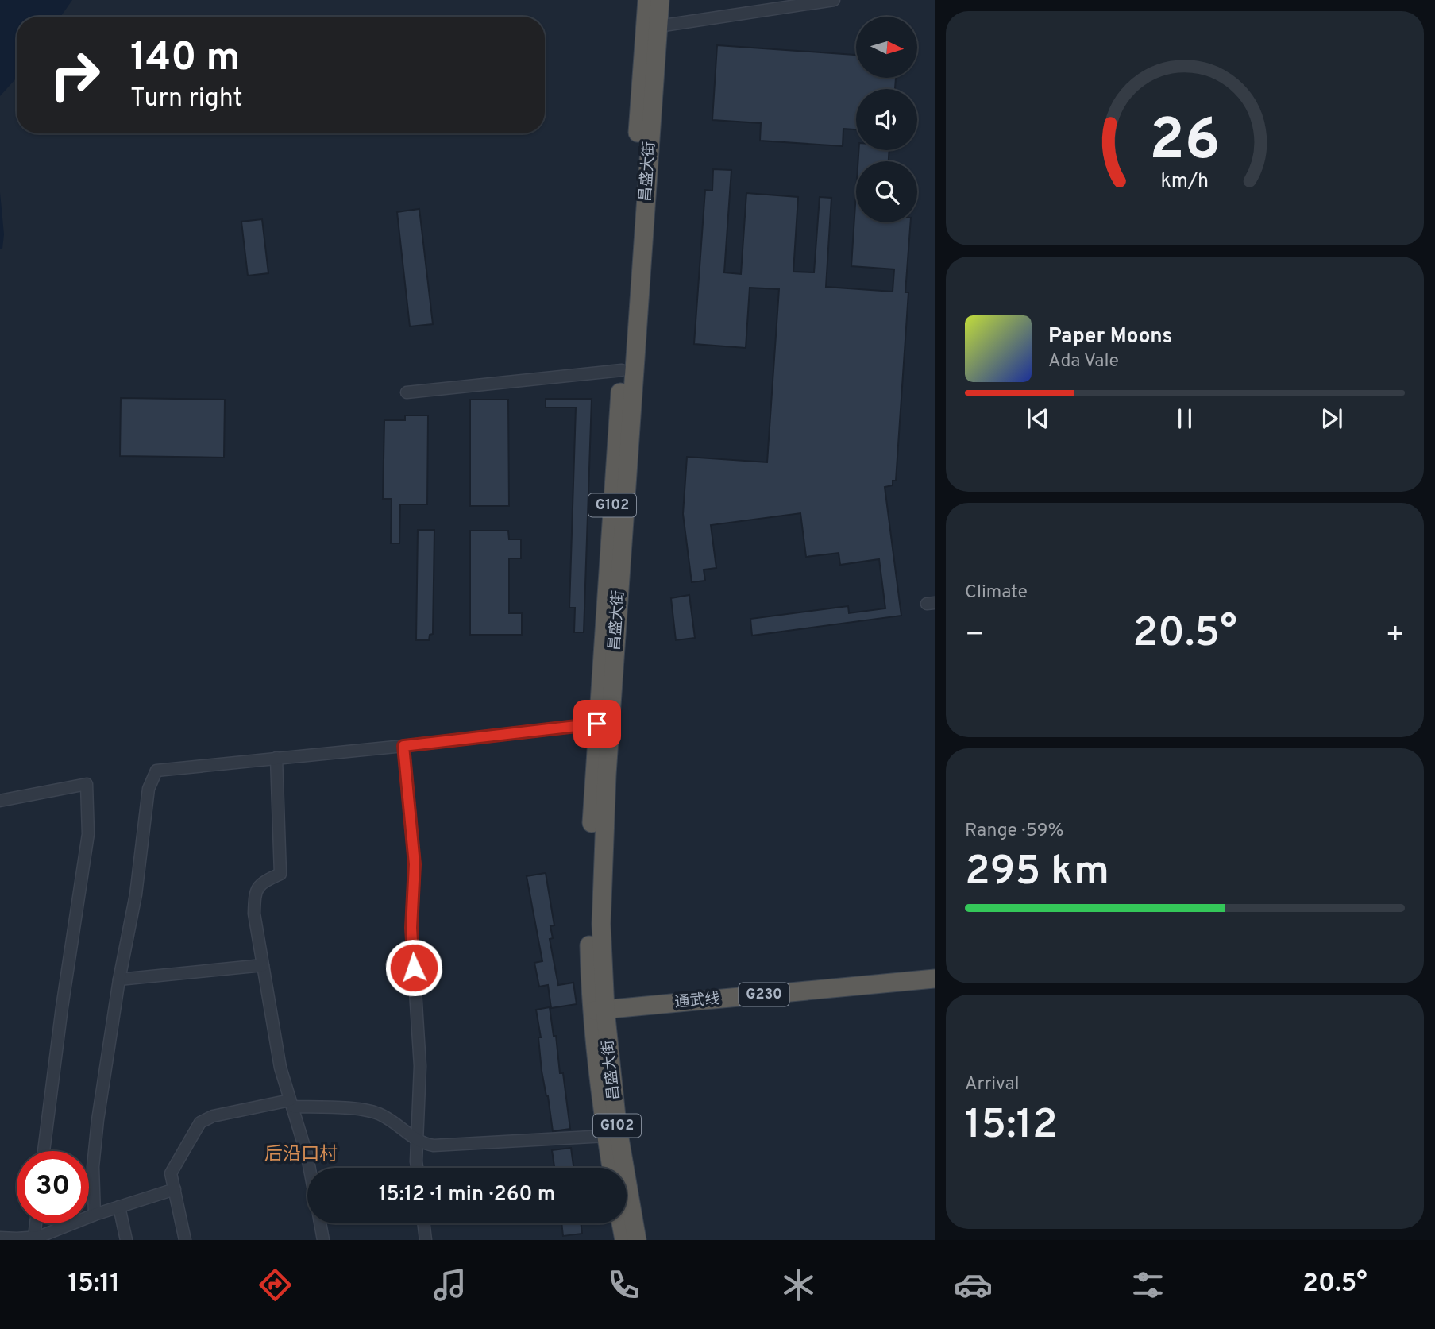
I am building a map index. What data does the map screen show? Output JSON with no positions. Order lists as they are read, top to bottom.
{
  "streets": {
    "highway": [
      "昌盛大街",
      "G102",
      "G230",
      "通武线"
    ]
  },
  "crossings": [
    ["昌盛大街", "通武线"]
  ],
  "districts": ["后沿口村"],
  "north": "right",
  "page": {
    "turn": ["140 m", "Turn right"],
    "song": ["Paper Moons", "Ada Vale"],
    "tile": [
      "Climate",
      ["Range · 59%", "295 km"],
      ["Arrival", "15:12"]
    ],
    "heat": ["−", "20.5°", "+"],
    "limit": "30",
    "trip": "15:12 · 1 min · 260 m",
    "tabs": ["15:11", "20.5°"],
    "gauge": ["26", "km/h"]
  }
}
